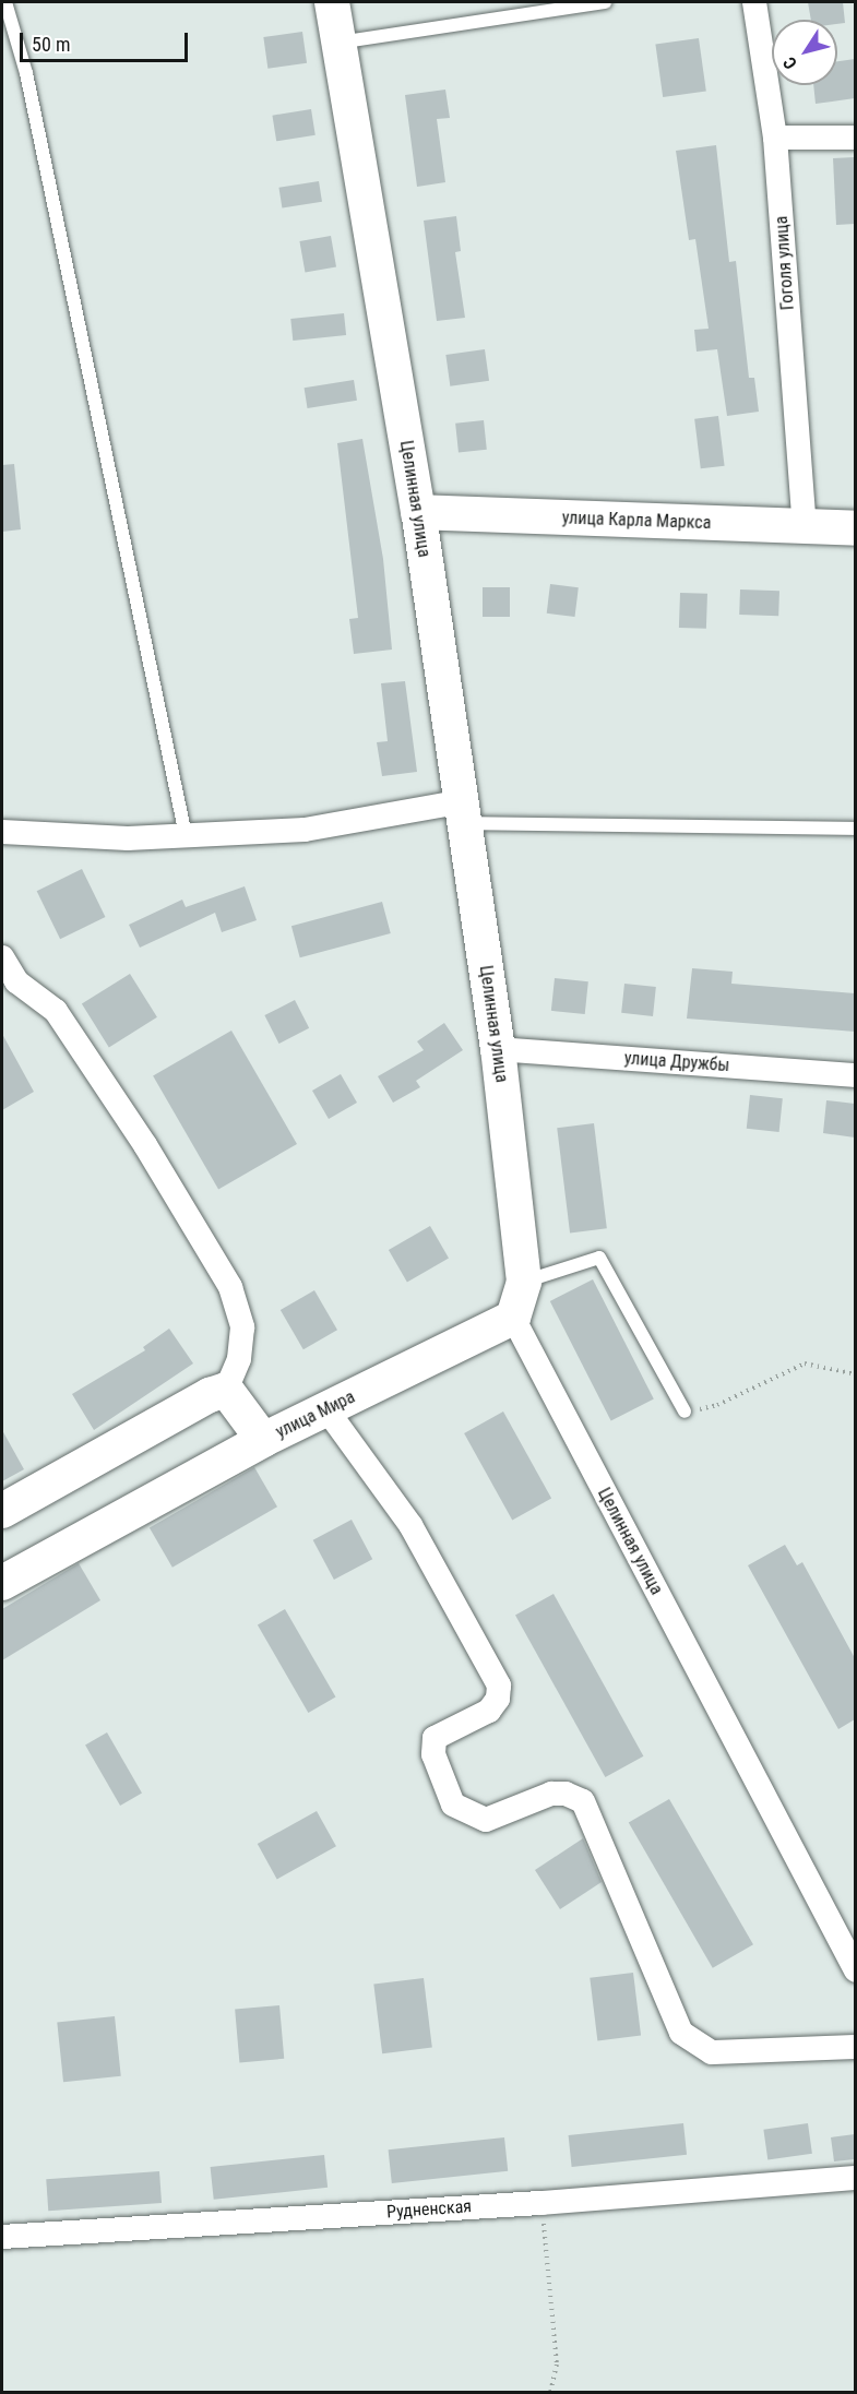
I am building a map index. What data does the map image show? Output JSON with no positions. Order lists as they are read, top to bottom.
{
  "streets": {
    "street": [
      "Гоголя улица",
      "Целинная улица",
      "улица Карла Маркса",
      "улица Дружбы",
      "улица Мира",
      "Рудненская"
    ]
  },
  "crossings": [
    ["Гоголя улица", "улица Карла Маркса"],
    ["Целинная улица", "улица Карла Маркса"],
    ["Целинная улица", "улица Дружбы"],
    ["Целинная улица", "улица Мира"]
  ],
  "scale_bar": "50 m",
  "north": "bottom left"
}
